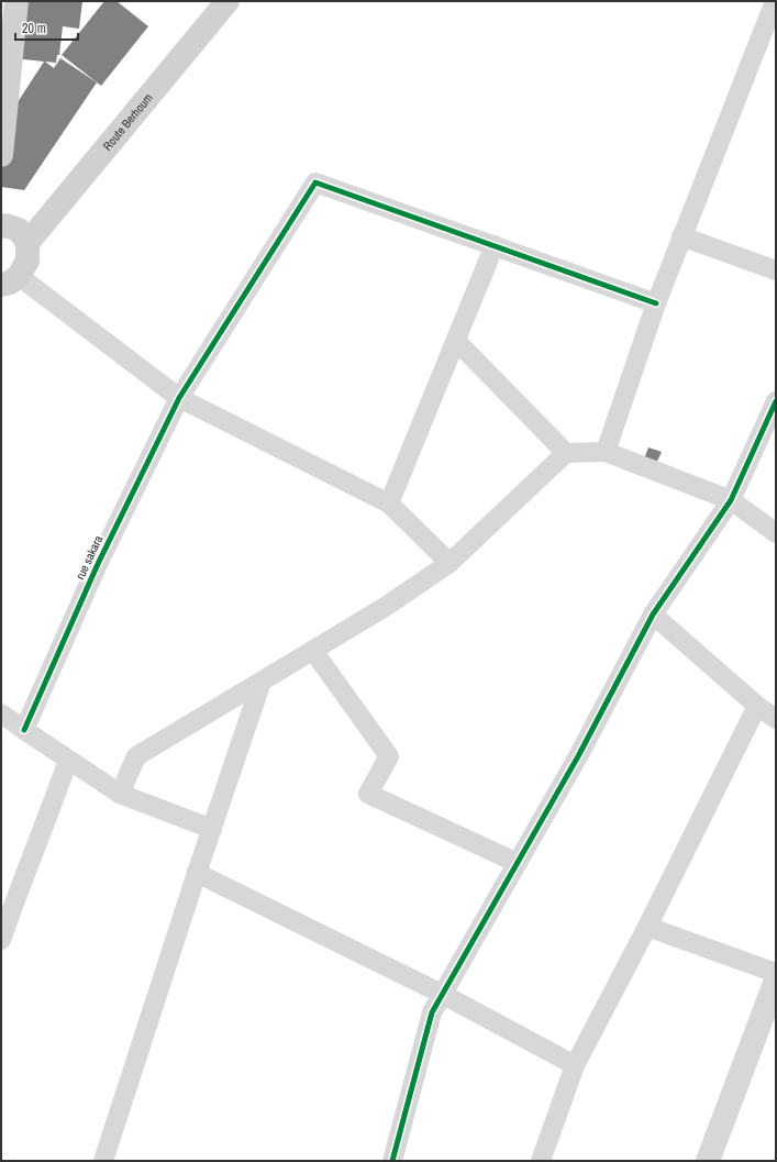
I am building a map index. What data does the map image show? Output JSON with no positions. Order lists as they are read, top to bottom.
{
  "streets": {
    "main road": ["Route Berhoum"],
    "street": ["rue sakara"]
  },
  "scale_bar": "20 m"
}
